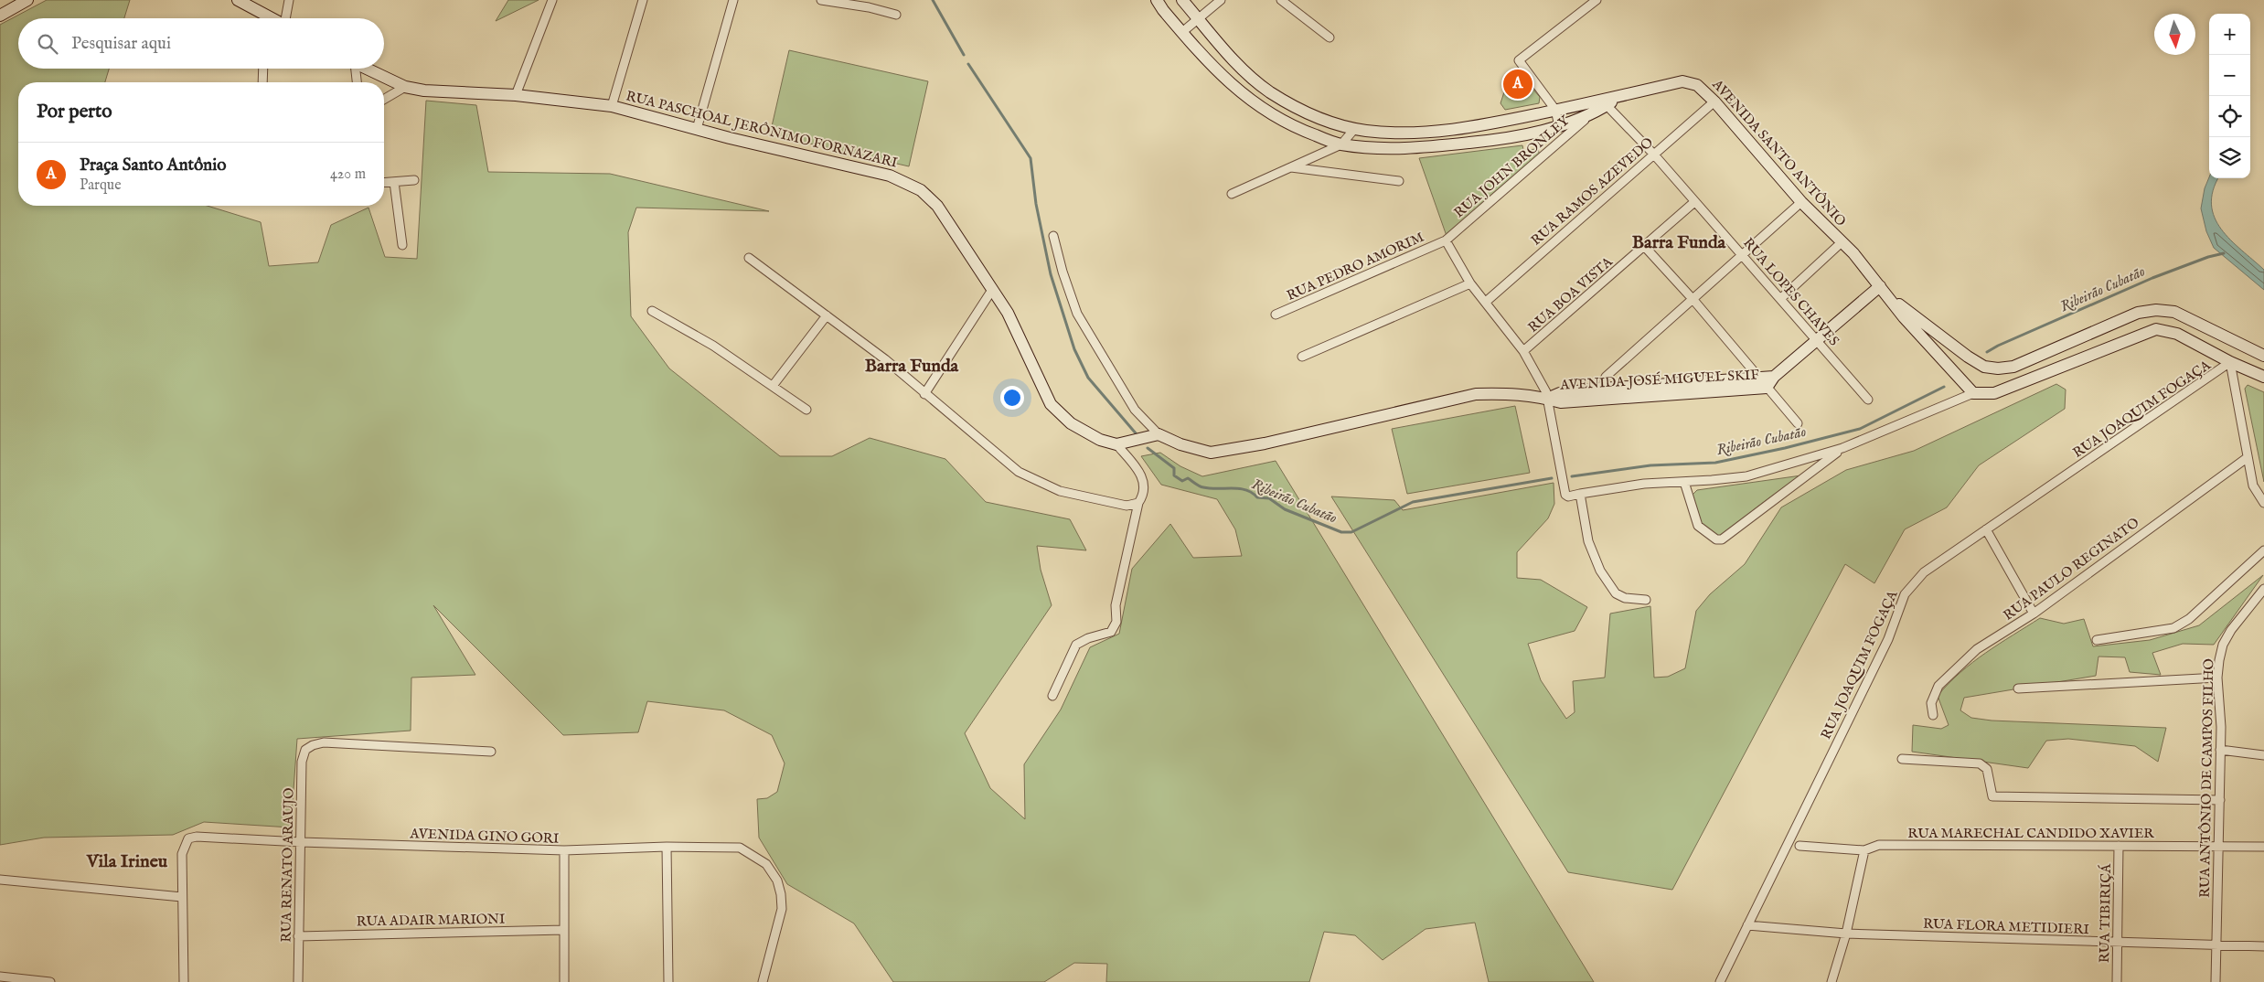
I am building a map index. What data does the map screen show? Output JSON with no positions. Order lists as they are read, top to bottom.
{
  "streets": {
    "main road": ["RUA PASCHOAL JERÔNIMO FORNAZARI", "AVENIDA SANTO ANTÔNIO", "AVENIDA JOSÉ MIGUEL SKIF"],
    "street": [
      "RUA JOHN BRONLEY",
      "RUA RAMOS AZEVEDO",
      "RUA PEDRO AMORIM",
      "RUA LOPES CHAVES",
      "RUA BOA VISTA",
      "RUA JOAQUIM FOGAÇA",
      "RUA PAULO REGINATO",
      "RUA ANTÔNIO DE CAMPOS FILHO",
      "RUA MARECHAL CANDIDO XAVIER",
      "AVENIDA GINO GORI",
      "RUA RENATO ARAUJO",
      "RUA TIBIRIÇÁ",
      "RUA ADAIR MARIONI",
      "RUA FLORA METIDIERI"
    ]
  },
  "crossings": [
    ["AVENIDA SANTO ANTÔNIO", "RUA JOHN BRONLEY"],
    ["AVENIDA SANTO ANTÔNIO", "RUA RAMOS AZEVEDO"],
    ["AVENIDA SANTO ANTÔNIO", "RUA LOPES CHAVES"],
    ["RUA JOHN BRONLEY", "RUA PEDRO AMORIM"],
    ["RUA RAMOS AZEVEDO", "RUA LOPES CHAVES"],
    ["RUA LOPES CHAVES", "RUA BOA VISTA"],
    ["RUA JOAQUIM FOGAÇA", "RUA FLORA METIDIERI"],
    ["RUA ANTÔNIO DE CAMPOS FILHO", "RUA MARECHAL CANDIDO XAVIER"],
    ["RUA ANTÔNIO DE CAMPOS FILHO", "RUA FLORA METIDIERI"],
    ["RUA MARECHAL CANDIDO XAVIER", "RUA TIBIRIÇÁ"],
    ["AVENIDA GINO GORI", "RUA RENATO ARAUJO"],
    ["RUA RENATO ARAUJO", "RUA ADAIR MARIONI"],
    ["RUA TIBIRIÇÁ", "RUA FLORA METIDIERI"]
  ],
  "districts": ["Barra Funda", "Barra Funda", "Vila Irineu"],
  "water": ["Ribeirão Cubatão"],
  "north": "bottom",
  "page": {
    "map_buttons": ["+", "−"],
    "search": "Pesquisar aqui",
    "pins": "A",
    "heading": "Por perto",
    "list": [
      {
        "mark": "A",
        "name": "Praça Santo Antônio",
        "note": "Parque",
        "value": "420 m"
      }
    ]
  }
}
